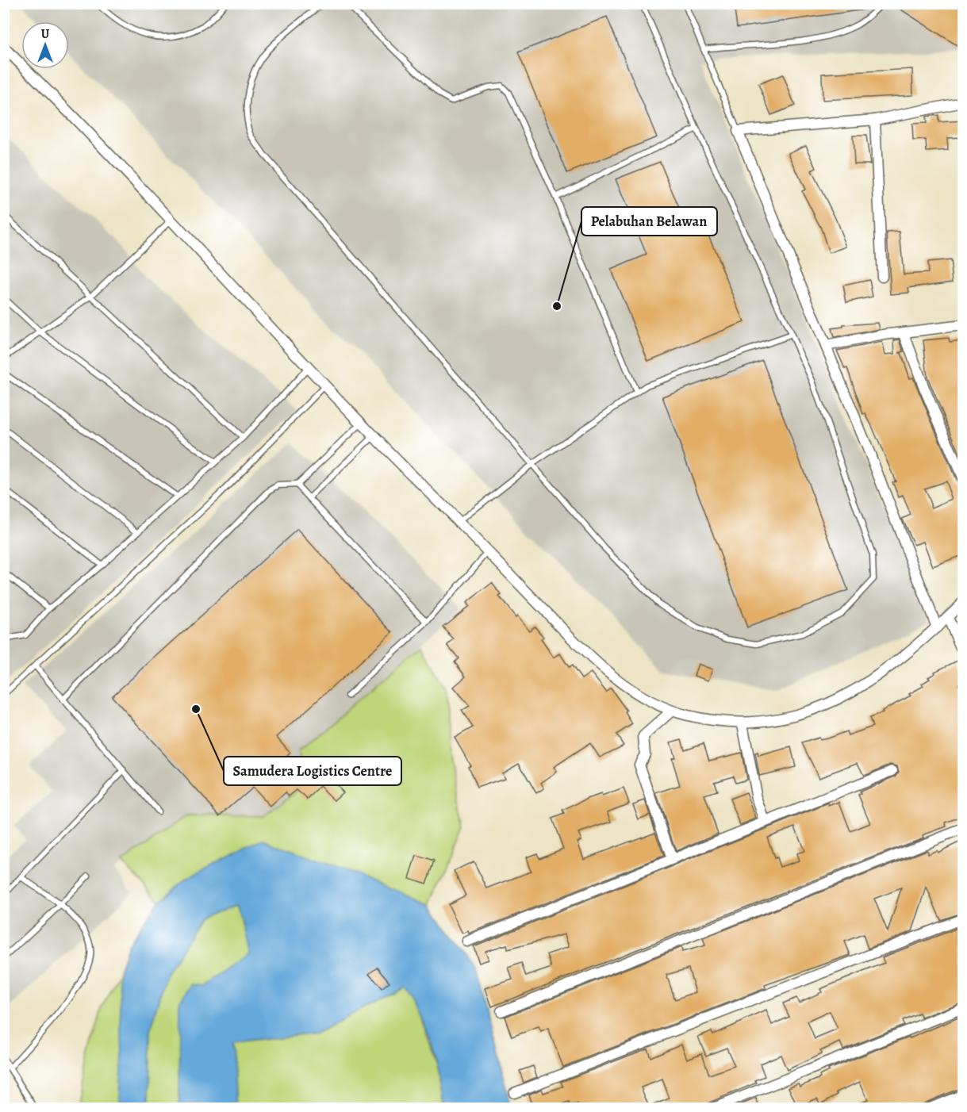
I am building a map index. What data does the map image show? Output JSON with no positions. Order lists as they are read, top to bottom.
{
  "places": ["Pelabuhan Belawan", "Samudera Logistics Centre"],
  "north": "top"
}
